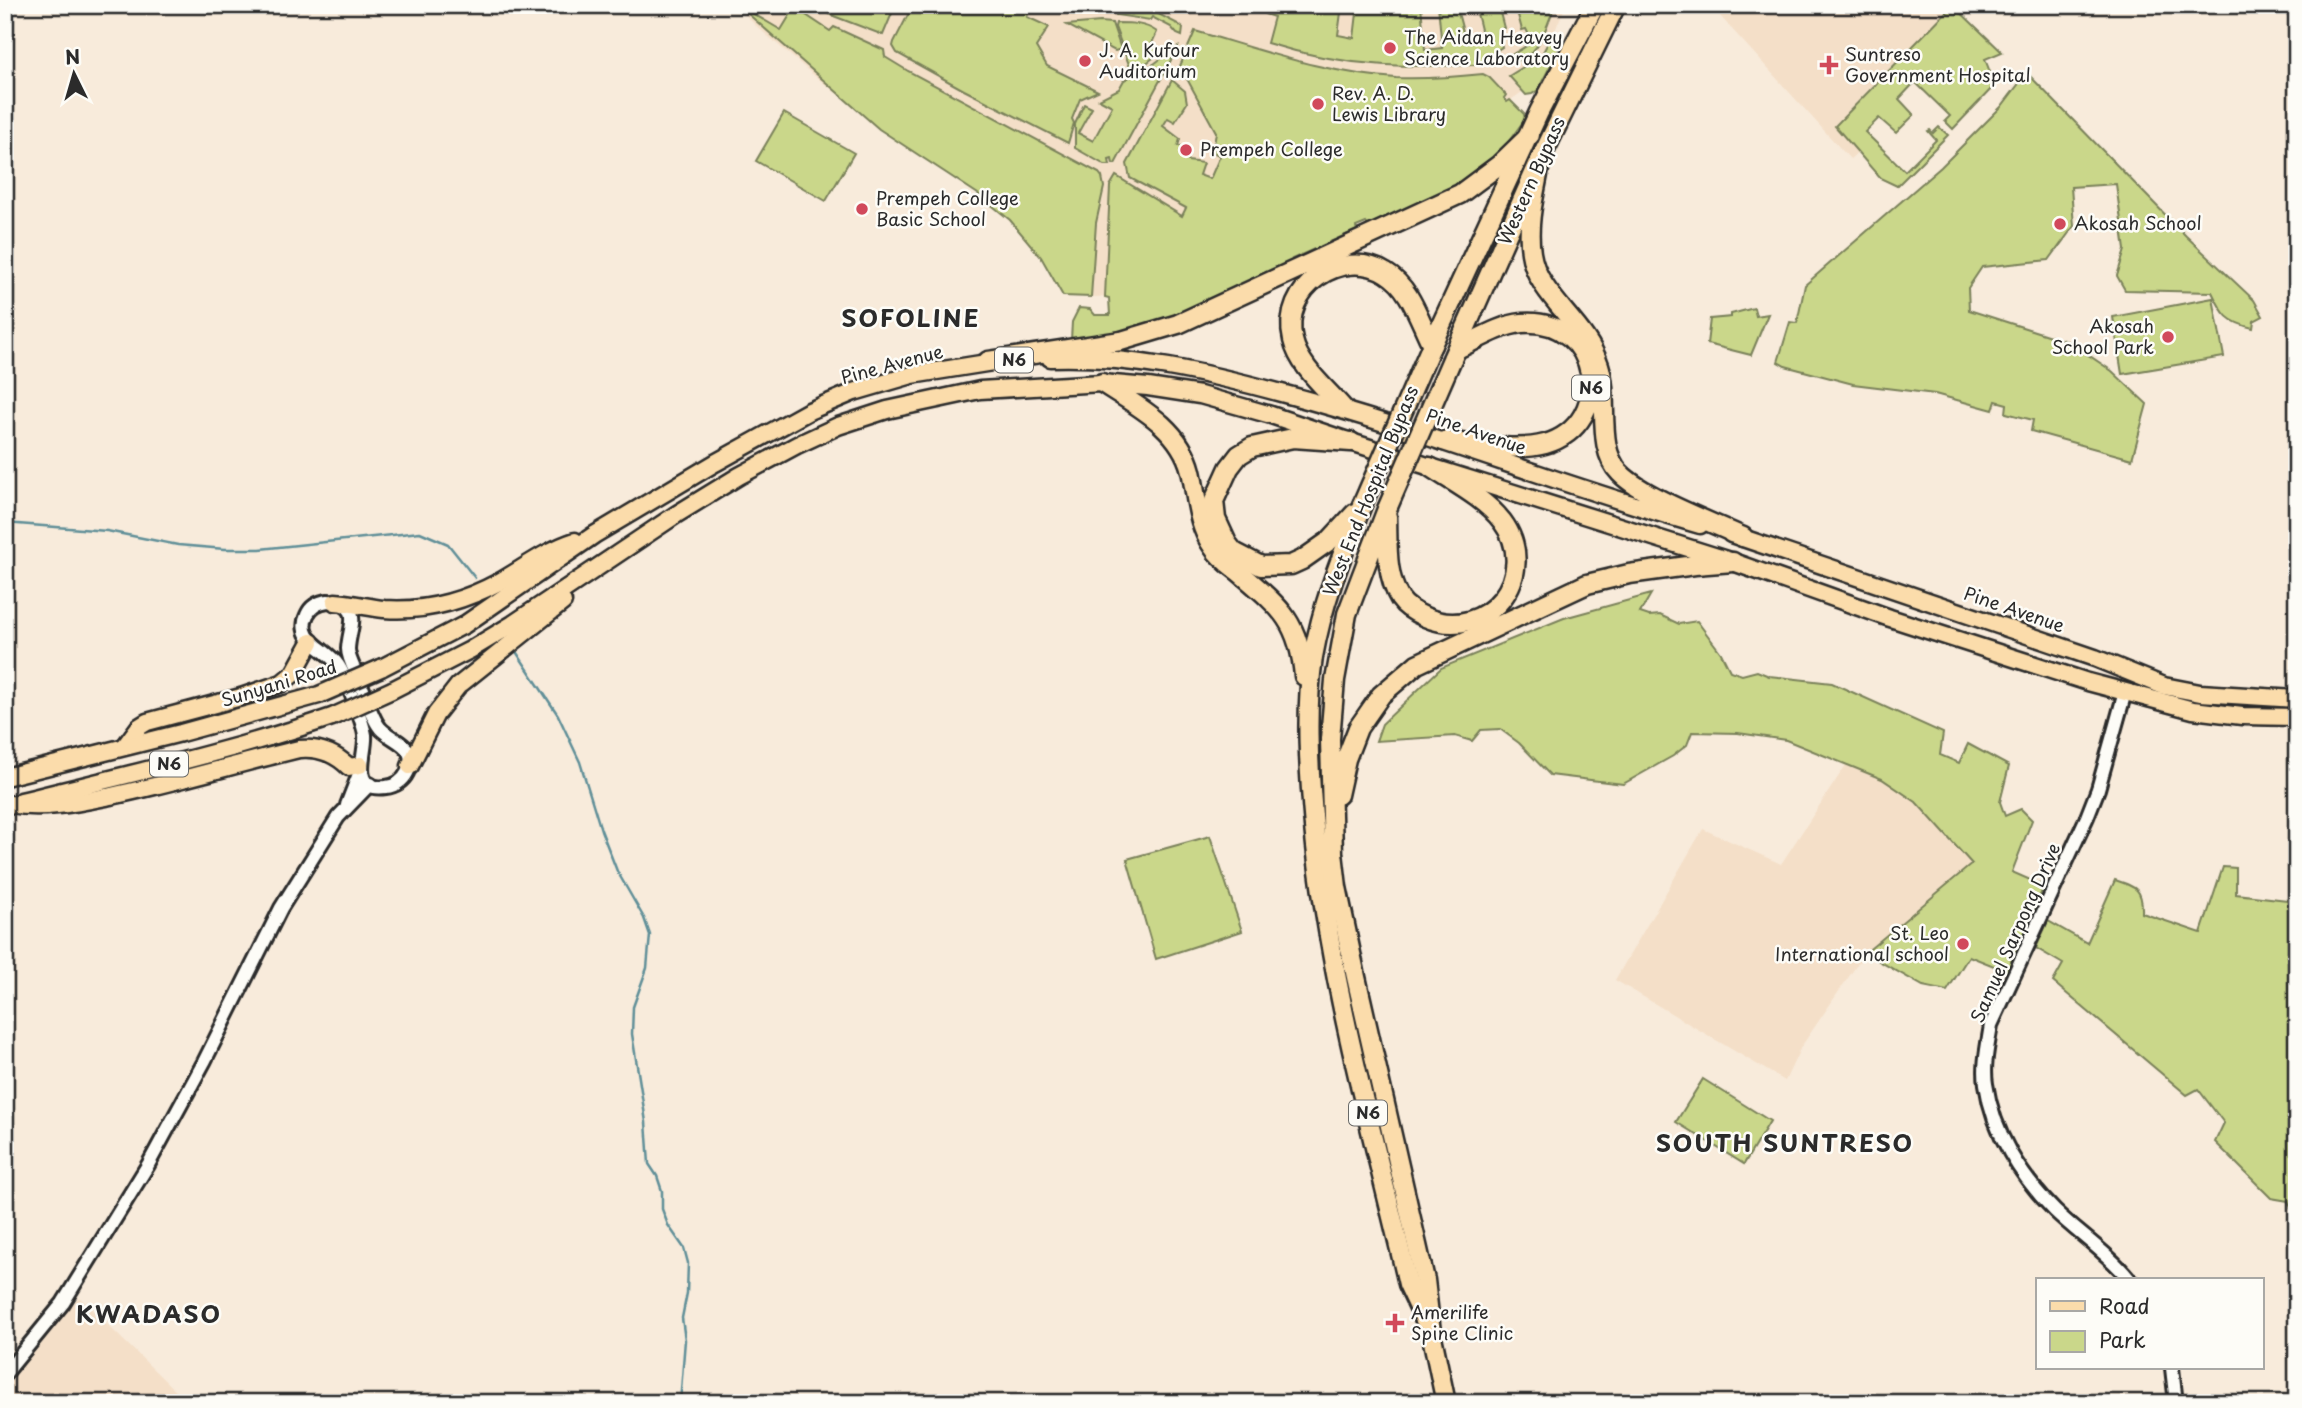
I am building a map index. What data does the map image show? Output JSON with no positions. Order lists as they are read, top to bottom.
{
  "streets": {
    "highway": ["Western Bypass", "N6", "West End Hospital Bypass"],
    "main road": ["Pine Avenue", "Sunyani Road"],
    "street": ["Samuel Sarpong Drive"]
  },
  "crossings": [
    ["Western Bypass", "N6"],
    ["Western Bypass", "West End Hospital Bypass"],
    ["N6", "Pine Avenue"],
    ["N6", "West End Hospital Bypass"],
    ["Pine Avenue", "Sunyani Road"]
  ],
  "districts": ["SOFOLINE", "SOUTH SUNTRESO", "KWADASO"],
  "places": {
    "other": [
      "The Aidan Heavey Science Laboratory",
      "J. A. Kufour Auditorium",
      "Rev. A. D. Lewis Library",
      "Prempeh College",
      "Prempeh College Basic School",
      "Akosah School",
      "Akosah School Park",
      "St. Leo International school"
    ],
    "health": ["Suntreso Government Hospital", "Amerilife Spine Clinic"]
  },
  "legend": ["Road", "Park"],
  "north": "top"
}
